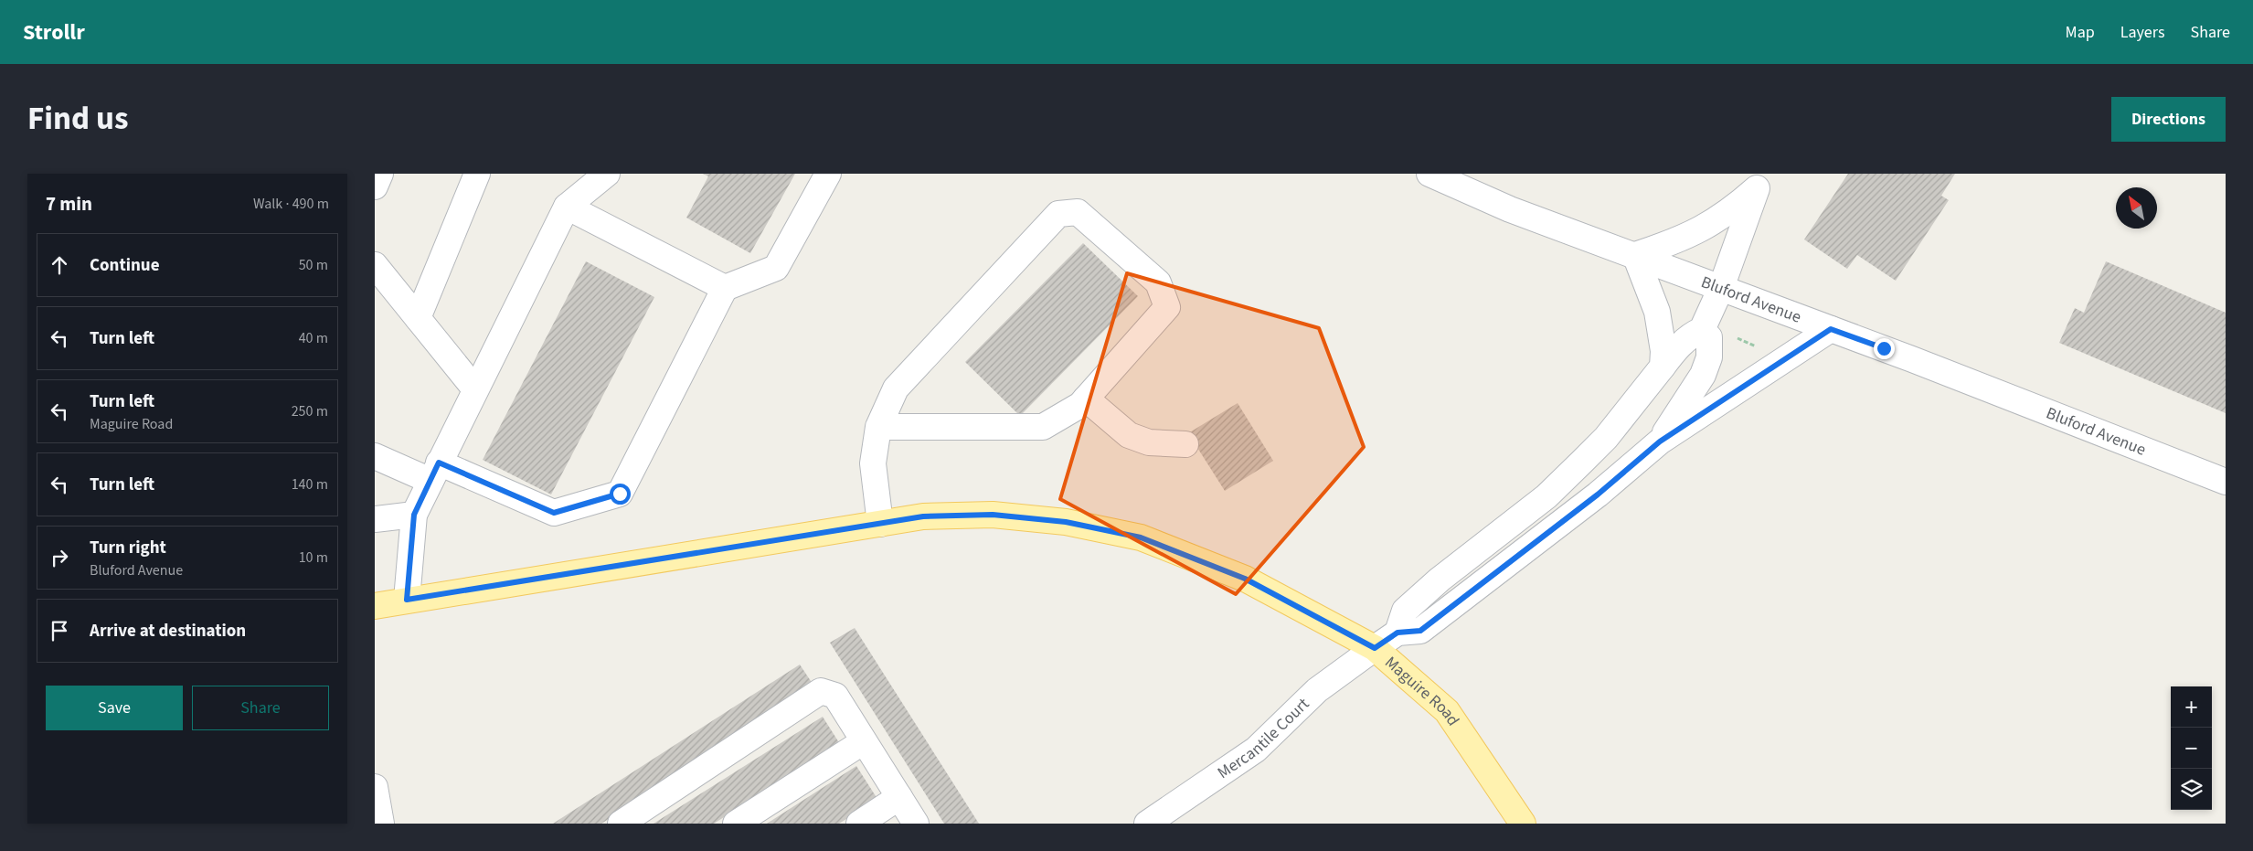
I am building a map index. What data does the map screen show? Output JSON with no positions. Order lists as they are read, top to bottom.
{
  "streets": {
    "main road": ["Maguire Road"],
    "street": ["Bluford Avenue", "Mercantile Court"]
  },
  "crossings": [
    ["Maguire Road", "Mercantile Court"]
  ],
  "north": "top left",
  "page": {
    "header": "Strollr",
    "nav": ["Map", "Layers", "Share"],
    "title": "Find us",
    "buttons": [
      "Directions",
      ["Save", "Share"]
    ],
    "heading": ["7 min", "Walk · 490 m"],
    "list": [
      ["Continue", "50 m"],
      ["Turn left", "40 m"],
      ["Turn left", "Maguire Road", "250 m"],
      ["Turn left", "140 m"],
      ["Turn right", "Bluford Avenue", "10 m"],
      "Arrive at destination"
    ],
    "map_buttons": ["+", "−"]
  }
}
